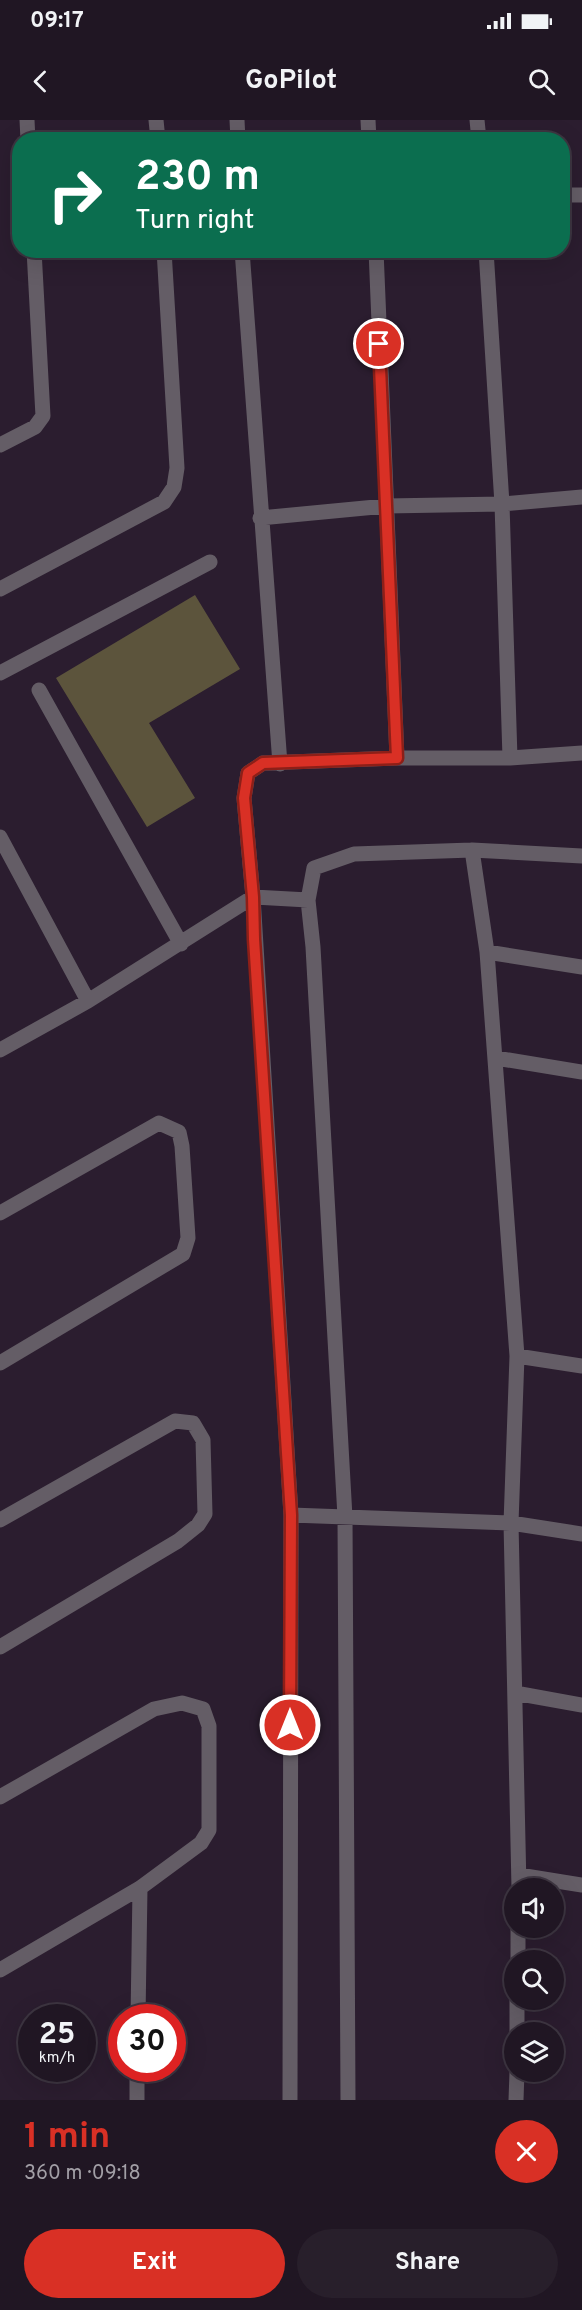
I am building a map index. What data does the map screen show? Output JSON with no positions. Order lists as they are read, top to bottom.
{
  "page": {
    "status": "09:17",
    "header": "GoPilot",
    "turn": ["230 m", "Turn right"],
    "speed": "25 km/h",
    "limit": "30",
    "heading": ["1 min", "360 m · 09:18"],
    "buttons": ["Exit", "Share"]
  }
}
